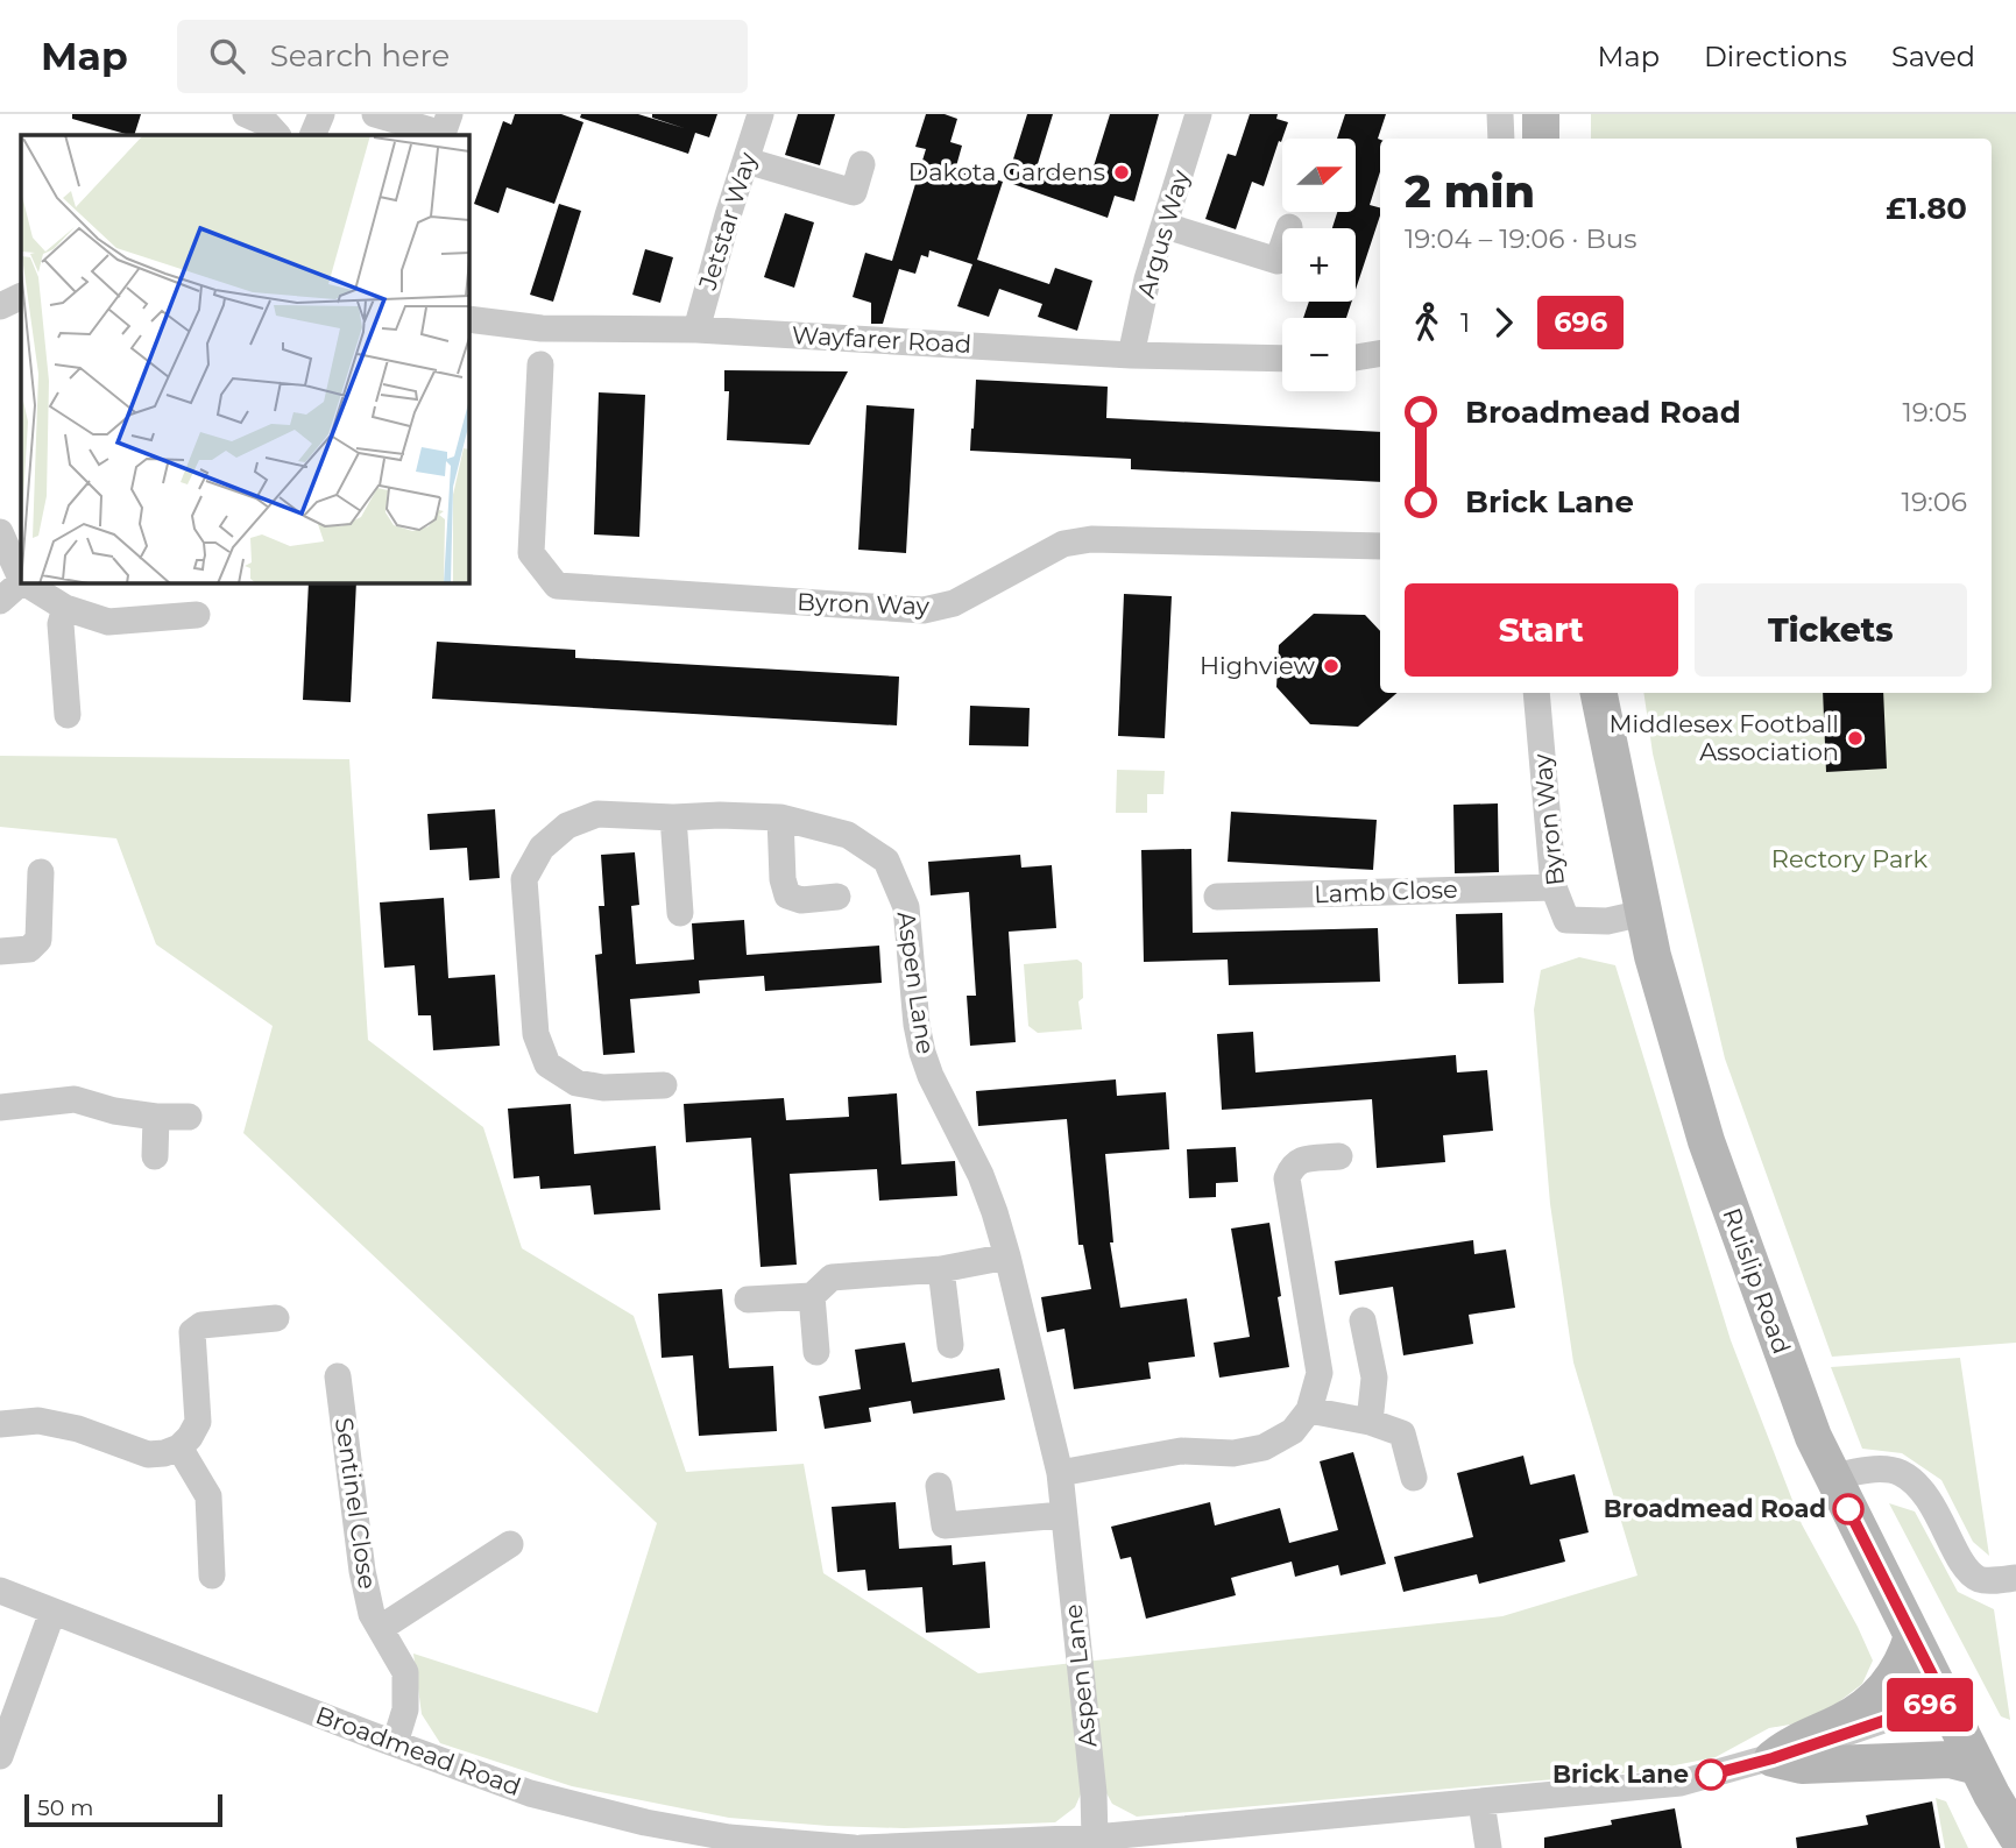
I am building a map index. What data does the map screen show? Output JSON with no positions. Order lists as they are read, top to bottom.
{
  "streets": {
    "main road": ["Ruislip Road"],
    "street": [
      "Jetstar Way",
      "Argus Way",
      "Wayfarer Road",
      "Byron Way",
      "Lamb Close",
      "Aspen Lane",
      "Sentinel Close",
      "Broadmead Road"
    ]
  },
  "crossings": [
    ["Jetstar Way", "Wayfarer Road"],
    ["Argus Way", "Wayfarer Road"],
    ["Byron Way", "Lamb Close"],
    ["Byron Way", "Ruislip Road"],
    ["Sentinel Close", "Broadmead Road"]
  ],
  "parks": ["Rectory Park"],
  "places": [
    "Dakota Gardens",
    "Highview",
    "Middlesex Football Association",
    "Broadmead Road",
    "Brick Lane"
  ],
  "lines": ["bus line 696"],
  "scale_bar": "50 m",
  "north": "right",
  "page": {
    "header": "Map",
    "search": "Search here",
    "nav": ["Map", "Directions", "Saved"],
    "on_map": "696",
    "map_buttons": ["+", "−"],
    "heading": ["2 min", "19:04 – 19:06 · Bus", "£1.80"],
    "legs": ["1", "696"],
    "list": [
      {
        "name": "Broadmead Road",
        "value": "19:05"
      },
      {
        "name": "Brick Lane",
        "value": "19:06"
      }
    ],
    "buttons": ["Start", "Tickets"],
    "scale": "50 m"
  }
}
